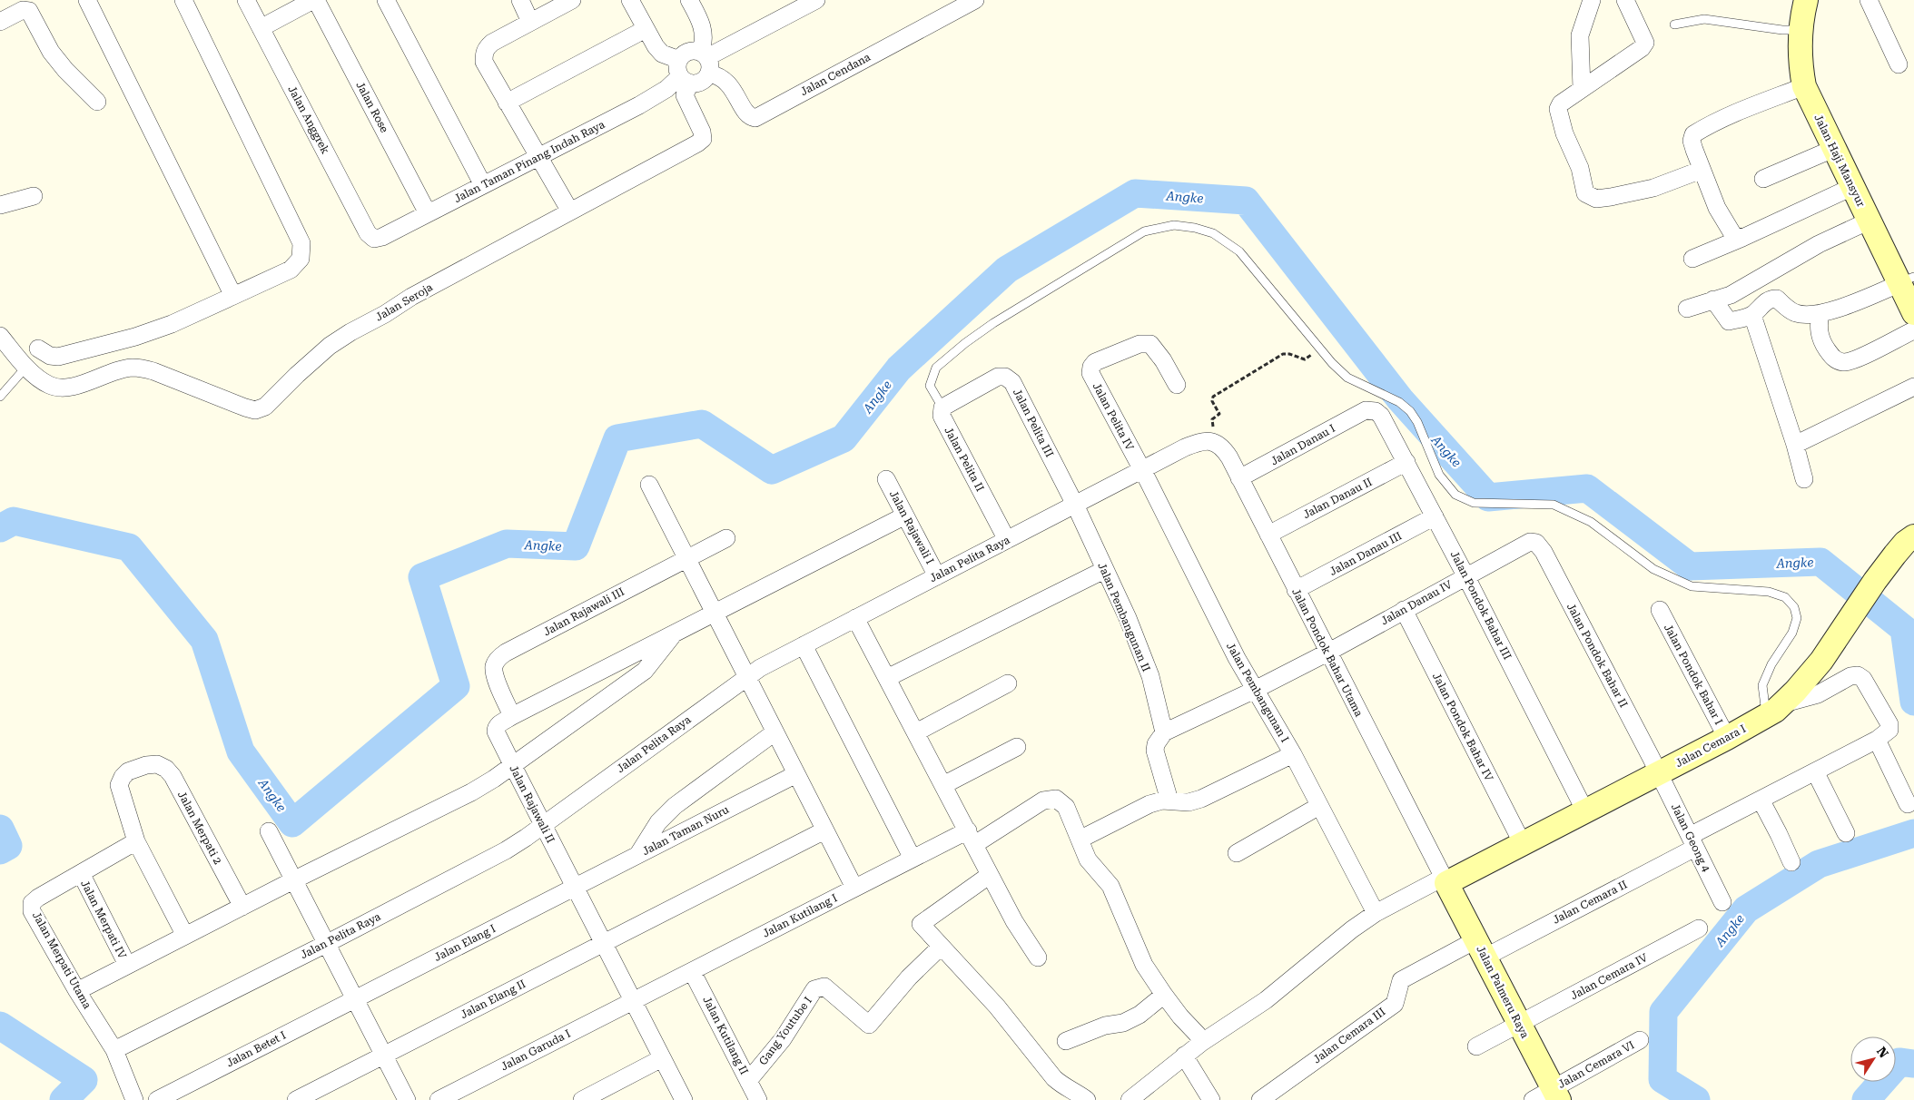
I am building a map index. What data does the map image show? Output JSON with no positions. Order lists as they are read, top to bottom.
{
  "streets": {
    "street": [
      "Jalan Cendana",
      "Jalan Rose",
      "Jalan Anggrek",
      "Jalan Haji Mansyur",
      "Jalan Taman Pinang Indah Raya",
      "Jalan Seroja",
      "Jalan Pelita IV",
      "Jalan Pelita III",
      "Jalan Danau I",
      "Jalan Pelita II",
      "Jalan Danau II",
      "Jalan Rajawali I",
      "Jalan Danau III",
      "Jalan Pelita Raya",
      "Jalan Danau IV",
      "Jalan Pondok Bahar III",
      "Jalan Rajawali III",
      "Jalan Pembangunan II",
      "Jalan Pondok Bahar Utama",
      "Jalan Pondok Bahar II",
      "Jalan Pondok Bahar I",
      "Jalan Pembangunan I",
      "Jalan Pondok Bahar IV",
      "Jalan Cemara I",
      "Jalan Rajawali II",
      "Jalan Merpati 2",
      "Jalan Taman Nuru",
      "Jalan Geong 4",
      "Jalan Cemara II",
      "Jalan Kutilang I",
      "Jalan Merpati IV",
      "Jalan Elang I",
      "Jalan Merpati Utama",
      "Jalan Cemara IV",
      "Jalan Palmeru Raya",
      "Jalan Elang II",
      "Gang Youtube I",
      "Jalan Kutilang II",
      "Jalan Cemara III",
      "Jalan Betet I",
      "Jalan Garuda I",
      "Jalan Cemara VI"
    ]
  },
  "crossings": [
    ["Jalan Cendana", "Jalan Taman Pinang Indah Raya"],
    ["Jalan Cendana", "Jalan Seroja"],
    ["Jalan Rose", "Jalan Taman Pinang Indah Raya"],
    ["Jalan Anggrek", "Jalan Taman Pinang Indah Raya"],
    ["Jalan Taman Pinang Indah Raya", "Jalan Seroja"],
    ["Jalan Pelita IV", "Jalan Pelita Raya"],
    ["Jalan Pelita IV", "Jalan Pembangunan I"],
    ["Jalan Pelita III", "Jalan Pelita II"],
    ["Jalan Pelita III", "Jalan Pelita Raya"],
    ["Jalan Pelita III", "Jalan Pembangunan II"],
    ["Jalan Danau I", "Jalan Pondok Bahar III"],
    ["Jalan Danau I", "Jalan Pondok Bahar Utama"],
    ["Jalan Pelita II", "Jalan Pelita Raya"],
    ["Jalan Danau II", "Jalan Pondok Bahar III"],
    ["Jalan Danau II", "Jalan Pondok Bahar Utama"],
    ["Jalan Rajawali I", "Jalan Pelita Raya"],
    ["Jalan Rajawali I", "Jalan Rajawali II"],
    ["Jalan Danau III", "Jalan Pondok Bahar III"],
    ["Jalan Danau III", "Jalan Pondok Bahar Utama"],
    ["Jalan Pelita Raya", "Jalan Pembangunan II"],
    ["Jalan Pelita Raya", "Jalan Pondok Bahar Utama"],
    ["Jalan Pelita Raya", "Jalan Pembangunan I"],
    ["Jalan Pelita Raya", "Jalan Rajawali II"],
    ["Jalan Pelita Raya", "Jalan Merpati Utama"],
    ["Jalan Danau IV", "Jalan Pondok Bahar III"],
    ["Jalan Danau IV", "Jalan Pembangunan II"],
    ["Jalan Danau IV", "Jalan Pondok Bahar Utama"],
    ["Jalan Danau IV", "Jalan Pondok Bahar II"],
    ["Jalan Danau IV", "Jalan Pembangunan I"],
    ["Jalan Danau IV", "Jalan Pondok Bahar IV"],
    ["Jalan Pondok Bahar III", "Jalan Cemara I"],
    ["Jalan Rajawali III", "Jalan Rajawali II"],
    ["Jalan Pondok Bahar Utama", "Jalan Cemara I"],
    ["Jalan Pondok Bahar Utama", "Jalan Palmeru Raya"],
    ["Jalan Pondok Bahar II", "Jalan Cemara I"],
    ["Jalan Pondok Bahar II", "Jalan Geong 4"],
    ["Jalan Pondok Bahar I", "Jalan Cemara I"],
    ["Jalan Pembangunan I", "Jalan Cemara I"],
    ["Jalan Pondok Bahar IV", "Jalan Cemara I"],
    ["Jalan Cemara I", "Jalan Geong 4"],
    ["Jalan Cemara I", "Jalan Cemara II"],
    ["Jalan Cemara I", "Jalan Palmeru Raya"],
    ["Jalan Rajawali II", "Jalan Taman Nuru"],
    ["Jalan Rajawali II", "Jalan Kutilang I"],
    ["Jalan Rajawali II", "Jalan Elang I"],
    ["Jalan Rajawali II", "Jalan Elang II"],
    ["Jalan Rajawali II", "Jalan Garuda I"],
    ["Jalan Merpati 2", "Jalan Merpati Utama"],
    ["Jalan Taman Nuru", "Jalan Elang I"],
    ["Jalan Geong 4", "Jalan Cemara II"],
    ["Jalan Cemara II", "Jalan Palmeru Raya"],
    ["Jalan Cemara II", "Jalan Cemara III"],
    ["Jalan Kutilang I", "Jalan Kutilang II"],
    ["Jalan Kutilang I", "Jalan Garuda I"],
    ["Jalan Merpati IV", "Jalan Merpati Utama"],
    ["Jalan Elang I", "Jalan Betet I"],
    ["Jalan Cemara IV", "Jalan Palmeru Raya"],
    ["Jalan Palmeru Raya", "Jalan Cemara III"],
    ["Jalan Palmeru Raya", "Jalan Cemara VI"],
    ["Gang Youtube I", "Jalan Kutilang II"]
  ],
  "water": ["Angke"],
  "north": "top right"
}
